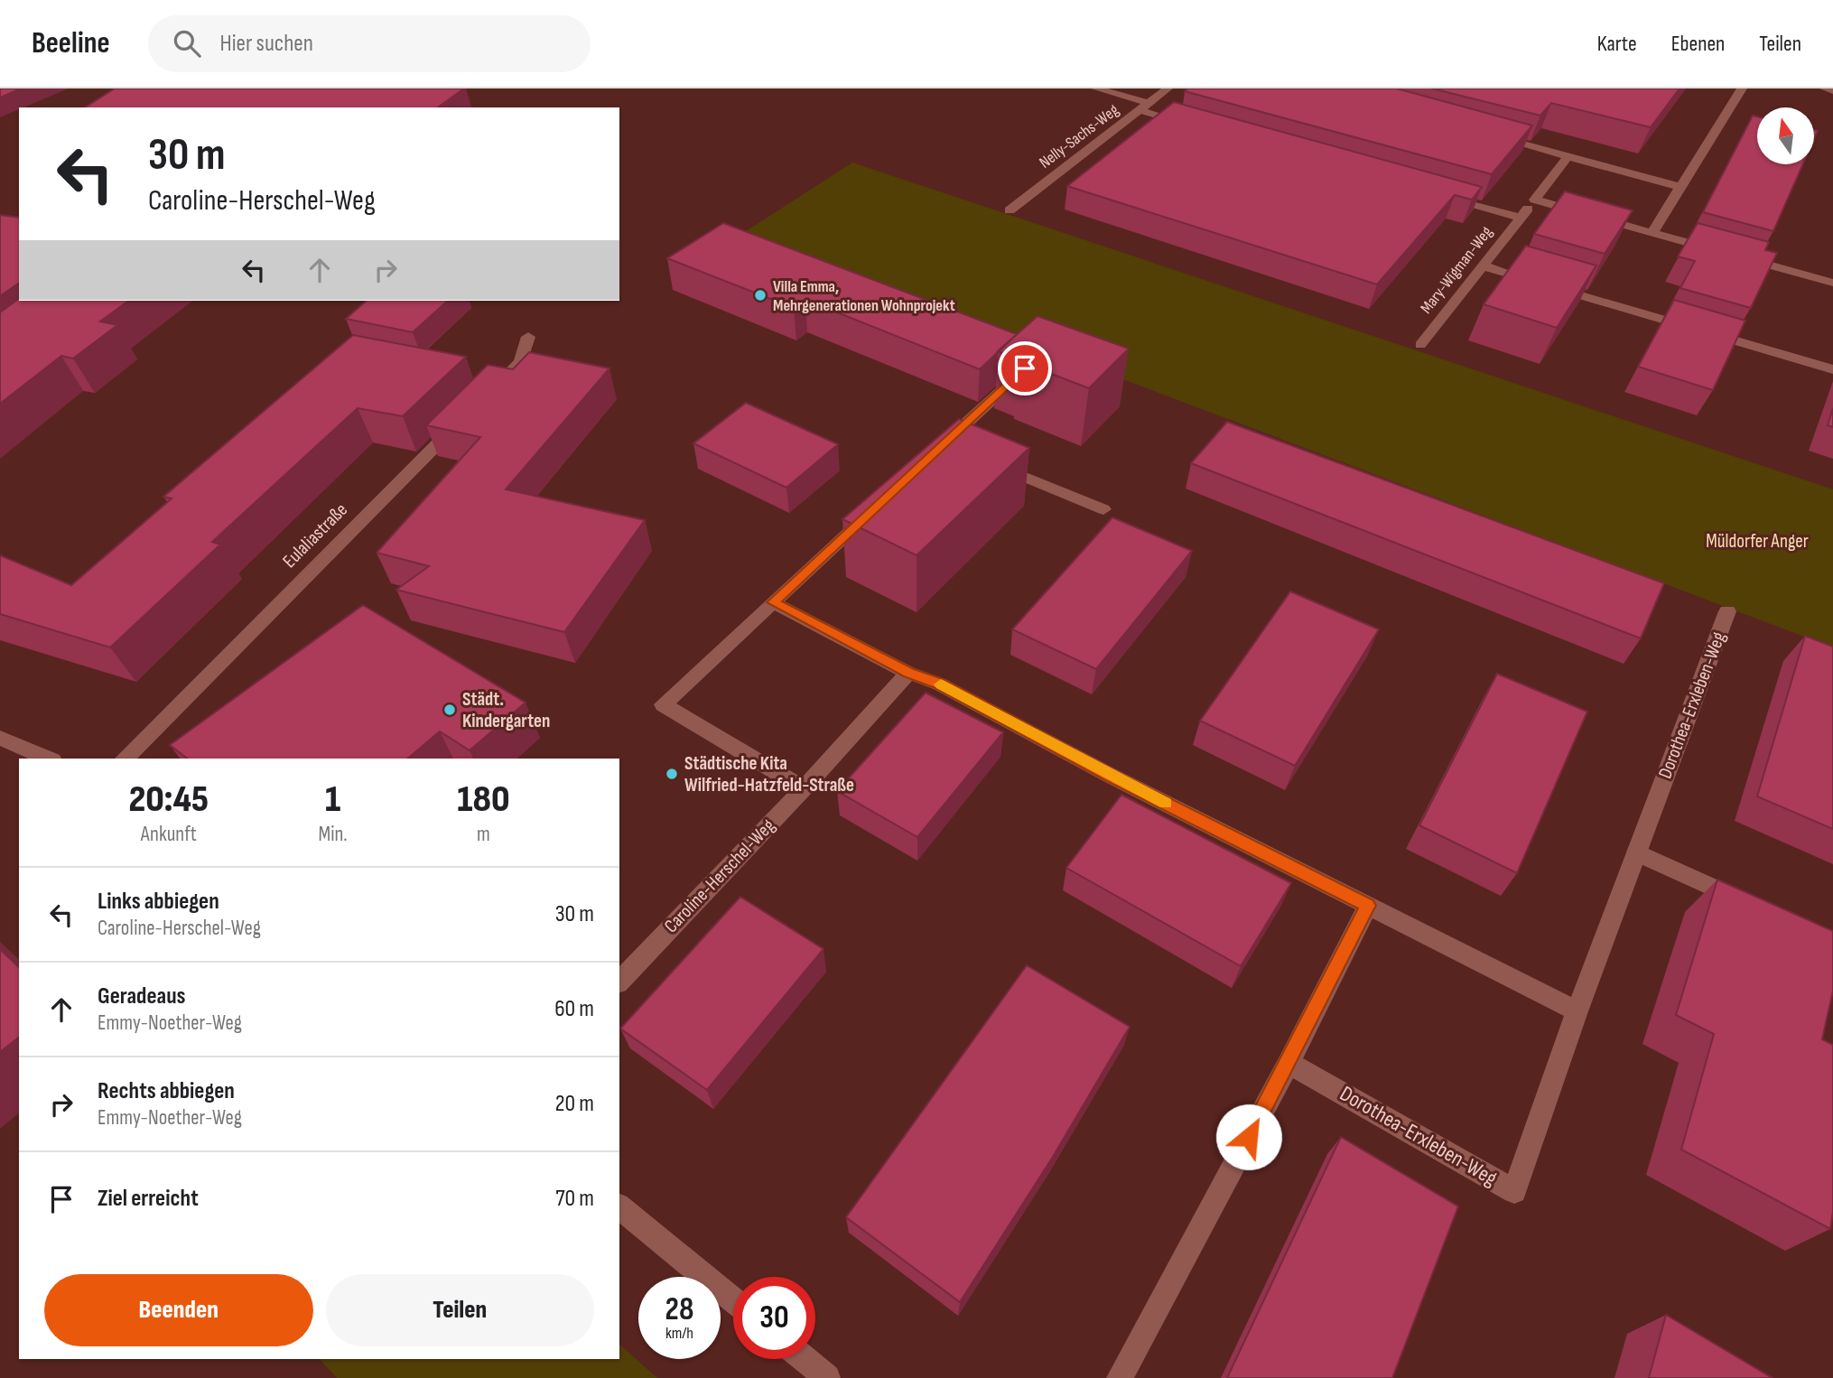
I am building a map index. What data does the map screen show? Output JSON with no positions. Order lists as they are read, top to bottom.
{
  "streets": {
    "street": [
      "Nelly-Sachs-Weg",
      "Mary-Wigman-Weg",
      "Eulaliastraße",
      "Dorothea-Erxleben-Weg",
      "Caroline-Herschel-Weg"
    ]
  },
  "parks": ["Müldorfer Anger"],
  "places": ["Villa Emma, Mehrgenerationen Wohnprojekt", "Städt. Kindergarten", "Städtische Kita Wilfried-Hatzfeld-Straße"],
  "north": "top",
  "page": {
    "header": "Beeline",
    "search": "Hier suchen",
    "nav": ["Karte", "Ebenen", "Teilen"],
    "turn": ["30 m", "Caroline-Herschel-Weg"],
    "eta": [
      "20:45",
      "Ankunft",
      "1",
      "Min.",
      "180",
      "m"
    ],
    "list": [
      {
        "name": "Links abbiegen",
        "note": "Caroline-Herschel-Weg",
        "value": "30 m"
      },
      {
        "name": "Geradeaus",
        "note": "Emmy-Noether-Weg",
        "value": "60 m"
      },
      {
        "name": "Rechts abbiegen",
        "note": "Emmy-Noether-Weg",
        "value": "20 m"
      },
      {
        "name": "Ziel erreicht",
        "value": "70 m"
      }
    ],
    "buttons": ["Beenden", "Teilen"],
    "speed": "28 km/h",
    "limit": "30"
  }
}
